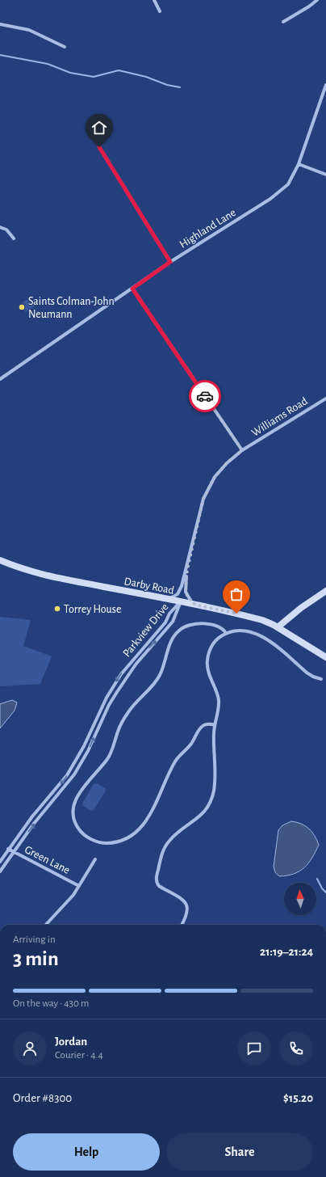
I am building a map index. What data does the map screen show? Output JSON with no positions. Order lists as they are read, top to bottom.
{
  "streets": {
    "main road": ["Darby Road"],
    "street": [
      "Highland Lane",
      "Williams Road",
      "Parkview Drive",
      "Green Lane"
    ]
  },
  "crossings": [
    ["Williams Road", "Darby Road"],
    ["Darby Road", "Parkview Drive"],
    ["Parkview Drive", "Green Lane"]
  ],
  "places": ["Saints Colman-John Neumann", "Torrey House"],
  "north": "top",
  "page": {
    "heading": ["3 min", "Arriving in", "21:19–21:24"],
    "panel": [
      "Jordan",
      "Courier · 4.4",
      "Order #8300",
      "$15.20"
    ],
    "bar": "On the way · 430 m",
    "buttons": ["Help", "Share"]
  }
}
